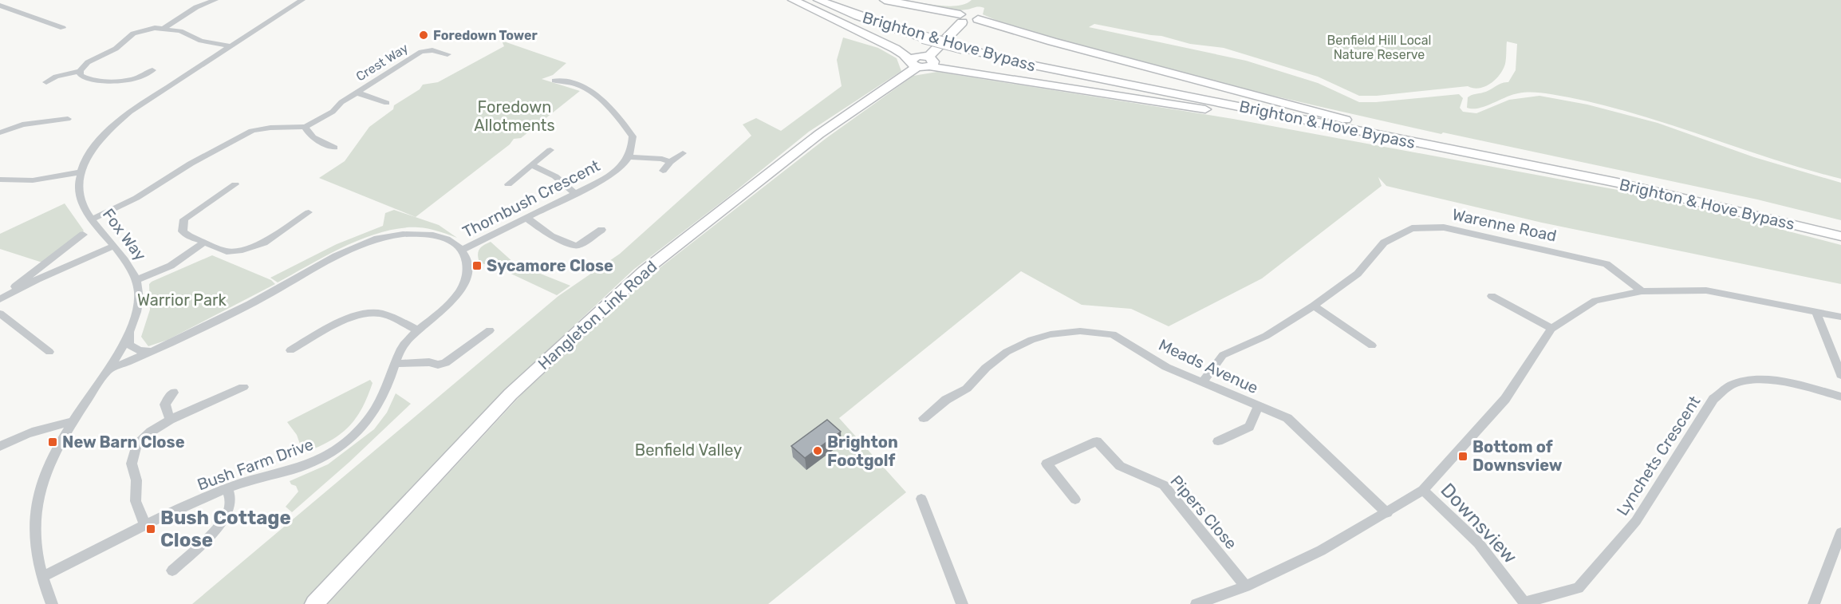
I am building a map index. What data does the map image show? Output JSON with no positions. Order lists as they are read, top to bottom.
{
  "streets": {
    "highway": ["Brighton & Hove Bypass", "Hangleton Link Road"],
    "street": [
      "Crest Way",
      "Thornbush Crescent",
      "Warenne Road",
      "Fox Way",
      "Meads Avenue",
      "Lynchets Crescent",
      "Bush Farm Drive",
      "Pipers Close",
      "Downsview"
    ]
  },
  "crossings": [
    ["Crest Way", "Fox Way"],
    ["Thornbush Crescent", "Bush Farm Drive"],
    ["Warenne Road", "Meads Avenue"],
    ["Fox Way", "Bush Farm Drive"],
    ["Lynchets Crescent", "Downsview"]
  ],
  "parks": [
    "Benfield Hill Local Nature Reserve",
    "Foredown Allotments",
    "Warrior Park",
    "Benfield Valley"
  ],
  "places": {
    "other": ["Foredown Tower", "Brighton Footgolf"],
    "transit": [
      "Sycamore Close",
      "New Barn Close",
      "Bottom of Downsview",
      "Bush Cottage Close"
    ]
  }
}
